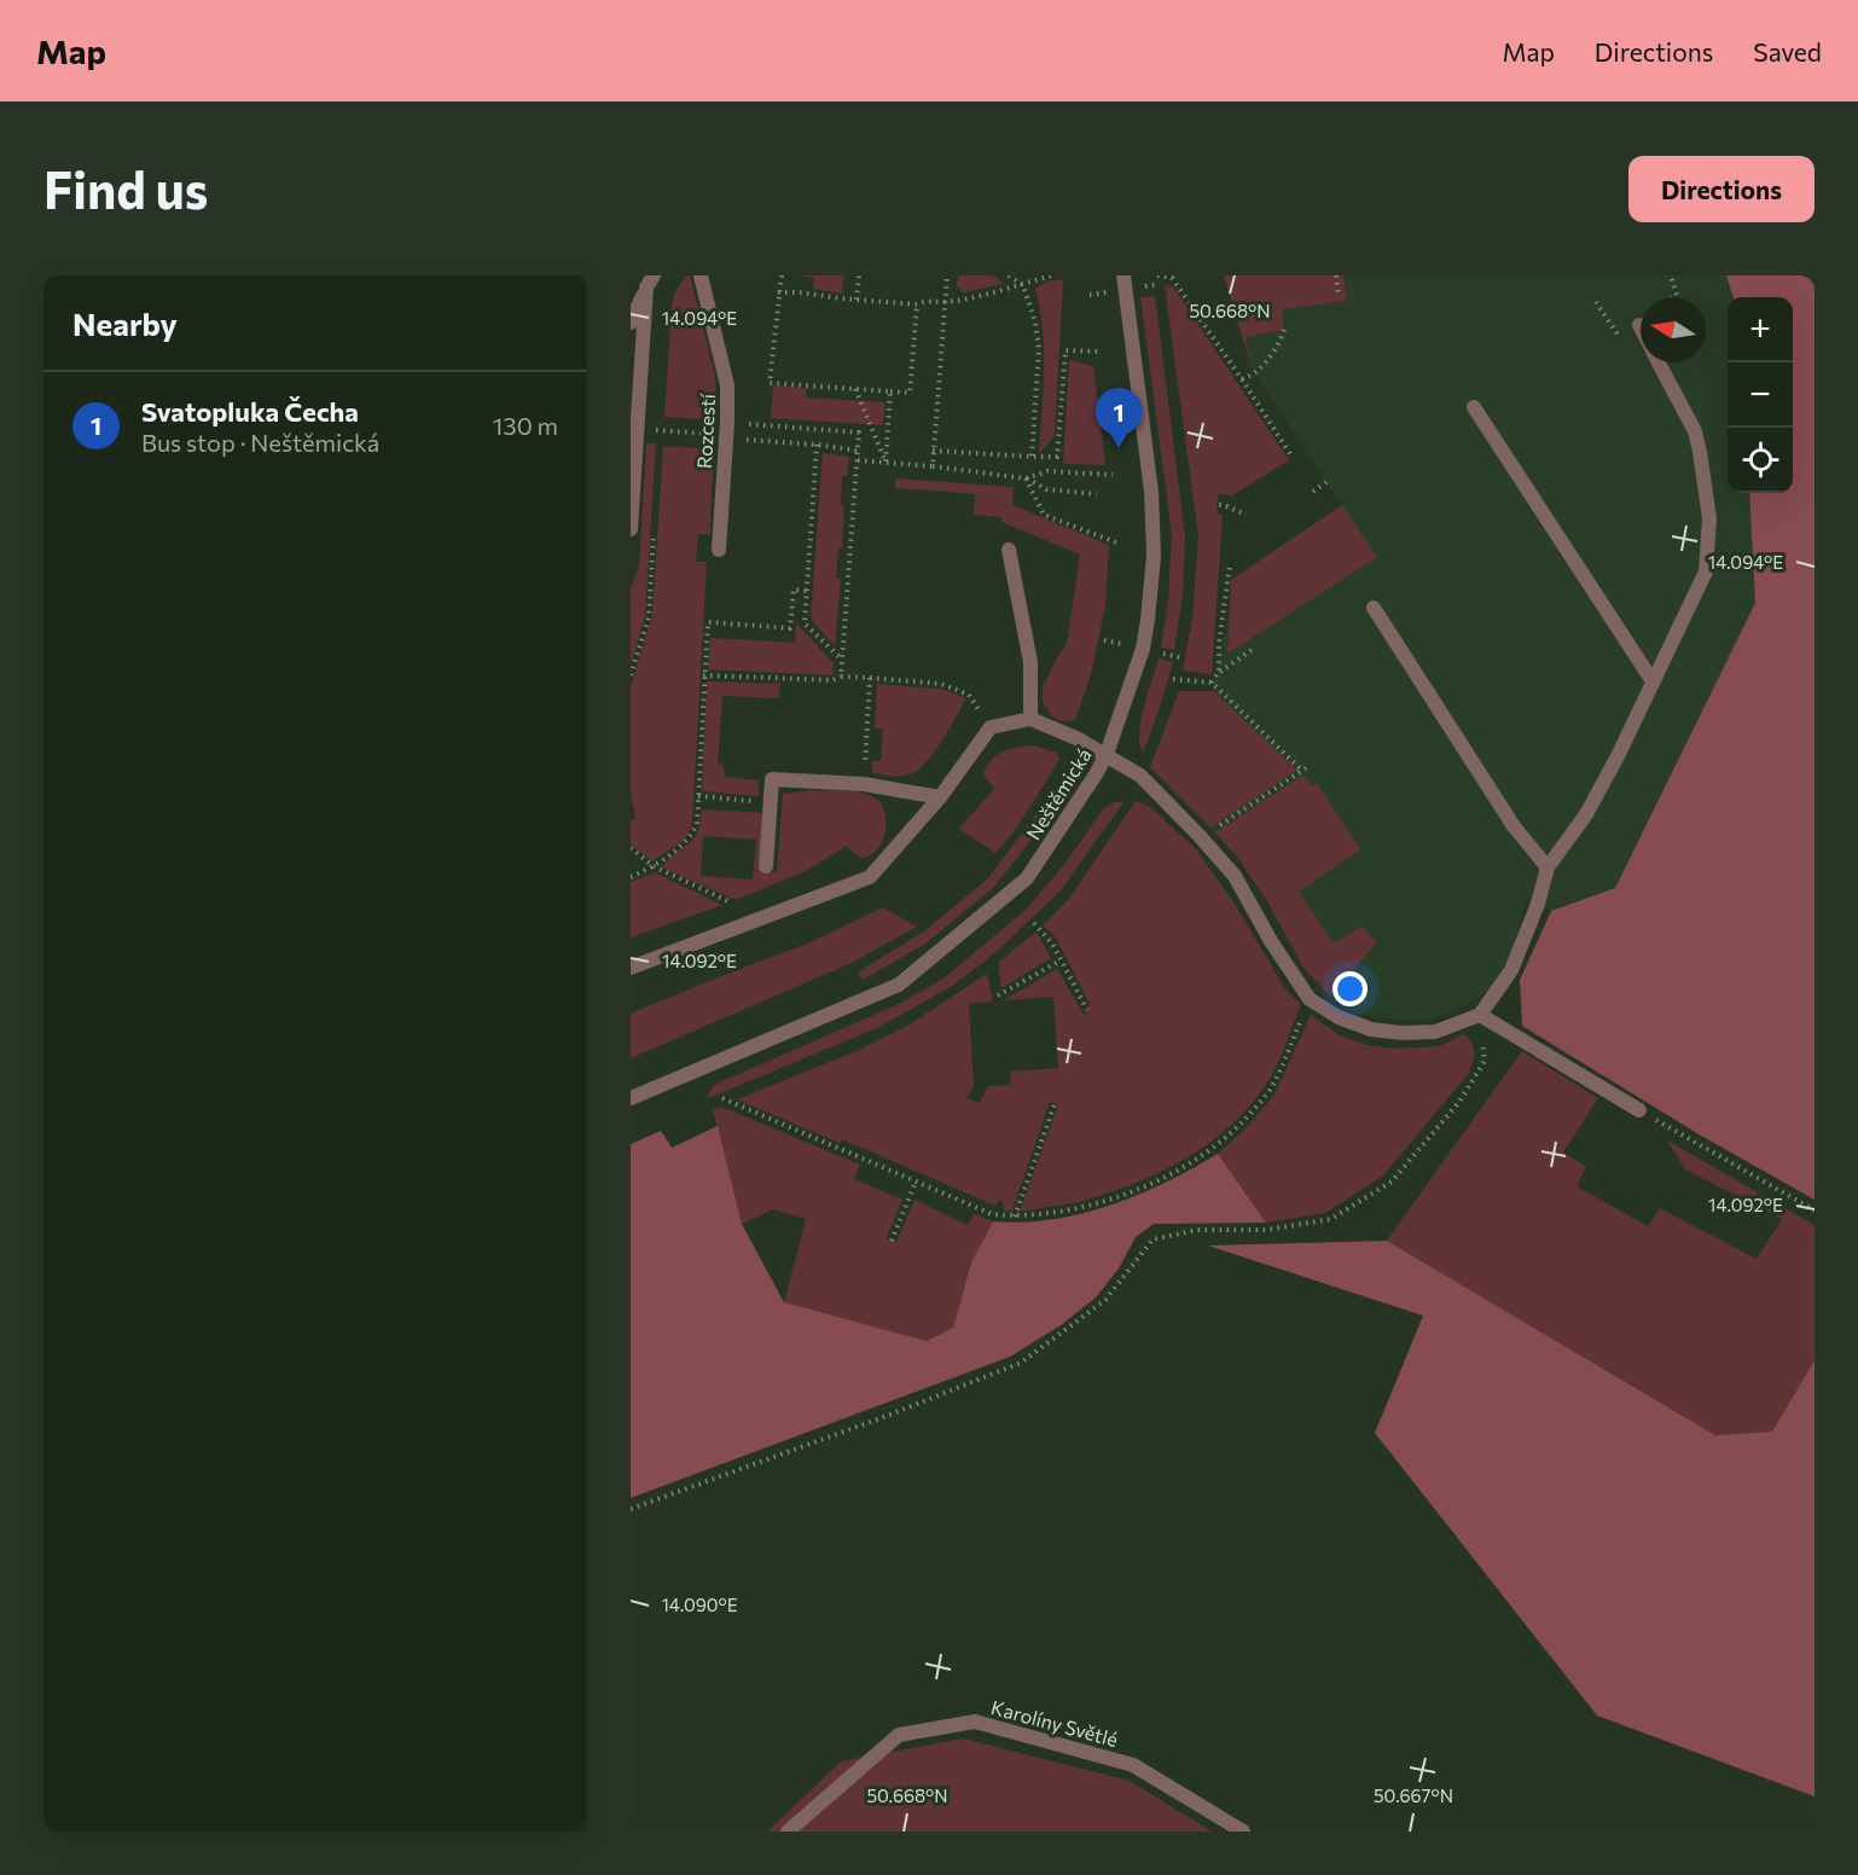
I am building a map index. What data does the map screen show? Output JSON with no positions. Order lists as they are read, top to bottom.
{
  "streets": {
    "street": ["Rozcestí", "Neštěmická", "Karolíny Světlé"]
  },
  "north": "left",
  "page": {
    "header": "Map",
    "nav": ["Map", "Directions", "Saved"],
    "buttons": "Directions",
    "title": "Find us",
    "heading": "Nearby",
    "map_buttons": ["+", "−"],
    "list": [
      {
        "mark": "1",
        "name": "Svatopluka Čecha",
        "note": "Bus stop · Neštěmická",
        "value": "130 m"
      }
    ],
    "pins": "1"
  },
  "coordinates": [
    "50.668°N",
    "14.094°E",
    "14.092°E",
    "14.090°E",
    "50.667°N"
  ]
}
